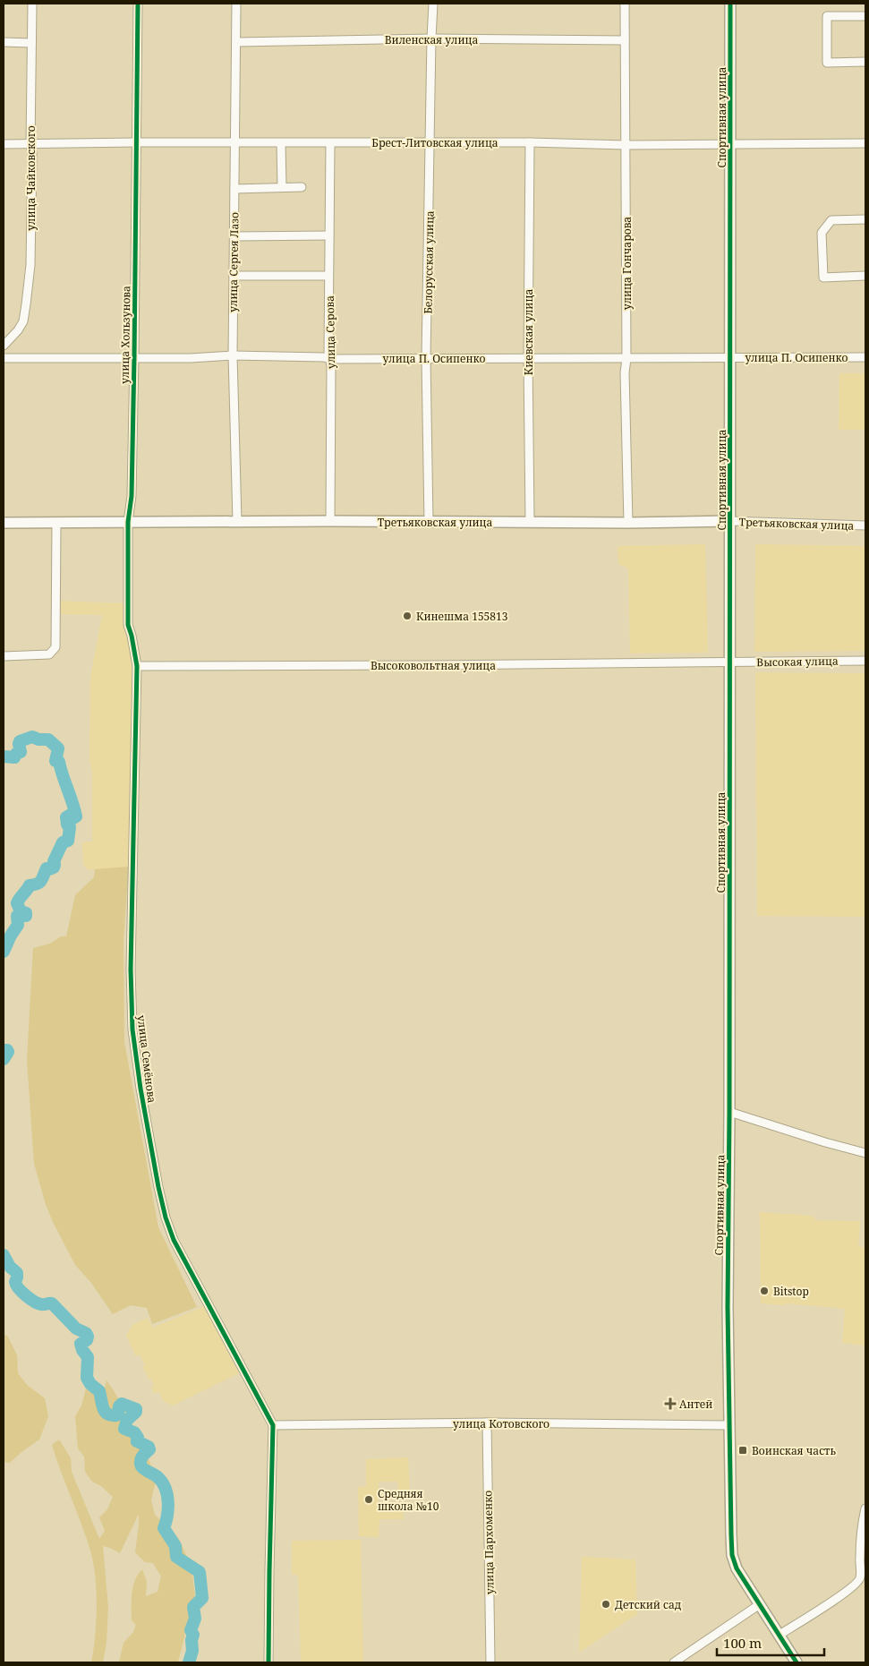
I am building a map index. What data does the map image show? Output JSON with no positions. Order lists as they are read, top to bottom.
{
  "streets": {
    "street": [
      "Виленская улица",
      "Спортивная улица",
      "Брест-Литовская улица",
      "улица Чайковского",
      "улица Сергея Лазо",
      "Белорусская улица",
      "улица Гончарова",
      "улица Серова",
      "Киевская улица",
      "улица Хользунова",
      "улица П. Осипенко",
      "Третьяковская улица",
      "Высокая улица",
      "Высоковольтная улица",
      "улица Семёнова",
      "улица Котовского",
      "улица Пархоменко"
    ]
  },
  "crossings": [
    ["Виленская улица", "улица Сергея Лазо"],
    ["Виленская улица", "Белорусская улица"],
    ["Виленская улица", "улица Гончарова"],
    ["Спортивная улица", "Брест-Литовская улица"],
    ["Спортивная улица", "улица П. Осипенко"],
    ["Спортивная улица", "Третьяковская улица"],
    ["Спортивная улица", "Высокая улица"],
    ["Спортивная улица", "Высоковольтная улица"],
    ["Спортивная улица", "улица Котовского"],
    ["Брест-Литовская улица", "улица Чайковского"],
    ["Брест-Литовская улица", "улица Сергея Лазо"],
    ["Брест-Литовская улица", "Белорусская улица"],
    ["Брест-Литовская улица", "улица Гончарова"],
    ["Брест-Литовская улица", "улица Серова"],
    ["Брест-Литовская улица", "Киевская улица"],
    ["Брест-Литовская улица", "улица Хользунова"],
    ["улица Сергея Лазо", "улица П. Осипенко"],
    ["улица Сергея Лазо", "Третьяковская улица"],
    ["Белорусская улица", "улица П. Осипенко"],
    ["Белорусская улица", "Третьяковская улица"],
    ["улица Гончарова", "улица П. Осипенко"],
    ["улица Гончарова", "Третьяковская улица"],
    ["улица Серова", "улица П. Осипенко"],
    ["улица Серова", "Третьяковская улица"],
    ["Киевская улица", "улица П. Осипенко"],
    ["Киевская улица", "Третьяковская улица"],
    ["улица Хользунова", "улица П. Осипенко"],
    ["улица Хользунова", "Третьяковская улица"],
    ["улица Хользунова", "Высоковольтная улица"],
    ["улица Хользунова", "улица Семёнова"],
    ["Высокая улица", "Высоковольтная улица"],
    ["Высоковольтная улица", "улица Семёнова"],
    ["улица Семёнова", "улица Котовского"],
    ["улица Котовского", "улица Пархоменко"]
  ],
  "places": {
    "other": [
      "Кинешма 155813",
      "Bitstop",
      "Средняя школа №10",
      "Детский сад"
    ],
    "health": ["Антей"],
    "transit": ["Воинская часть"]
  },
  "scale_bar": "100 m"
}
